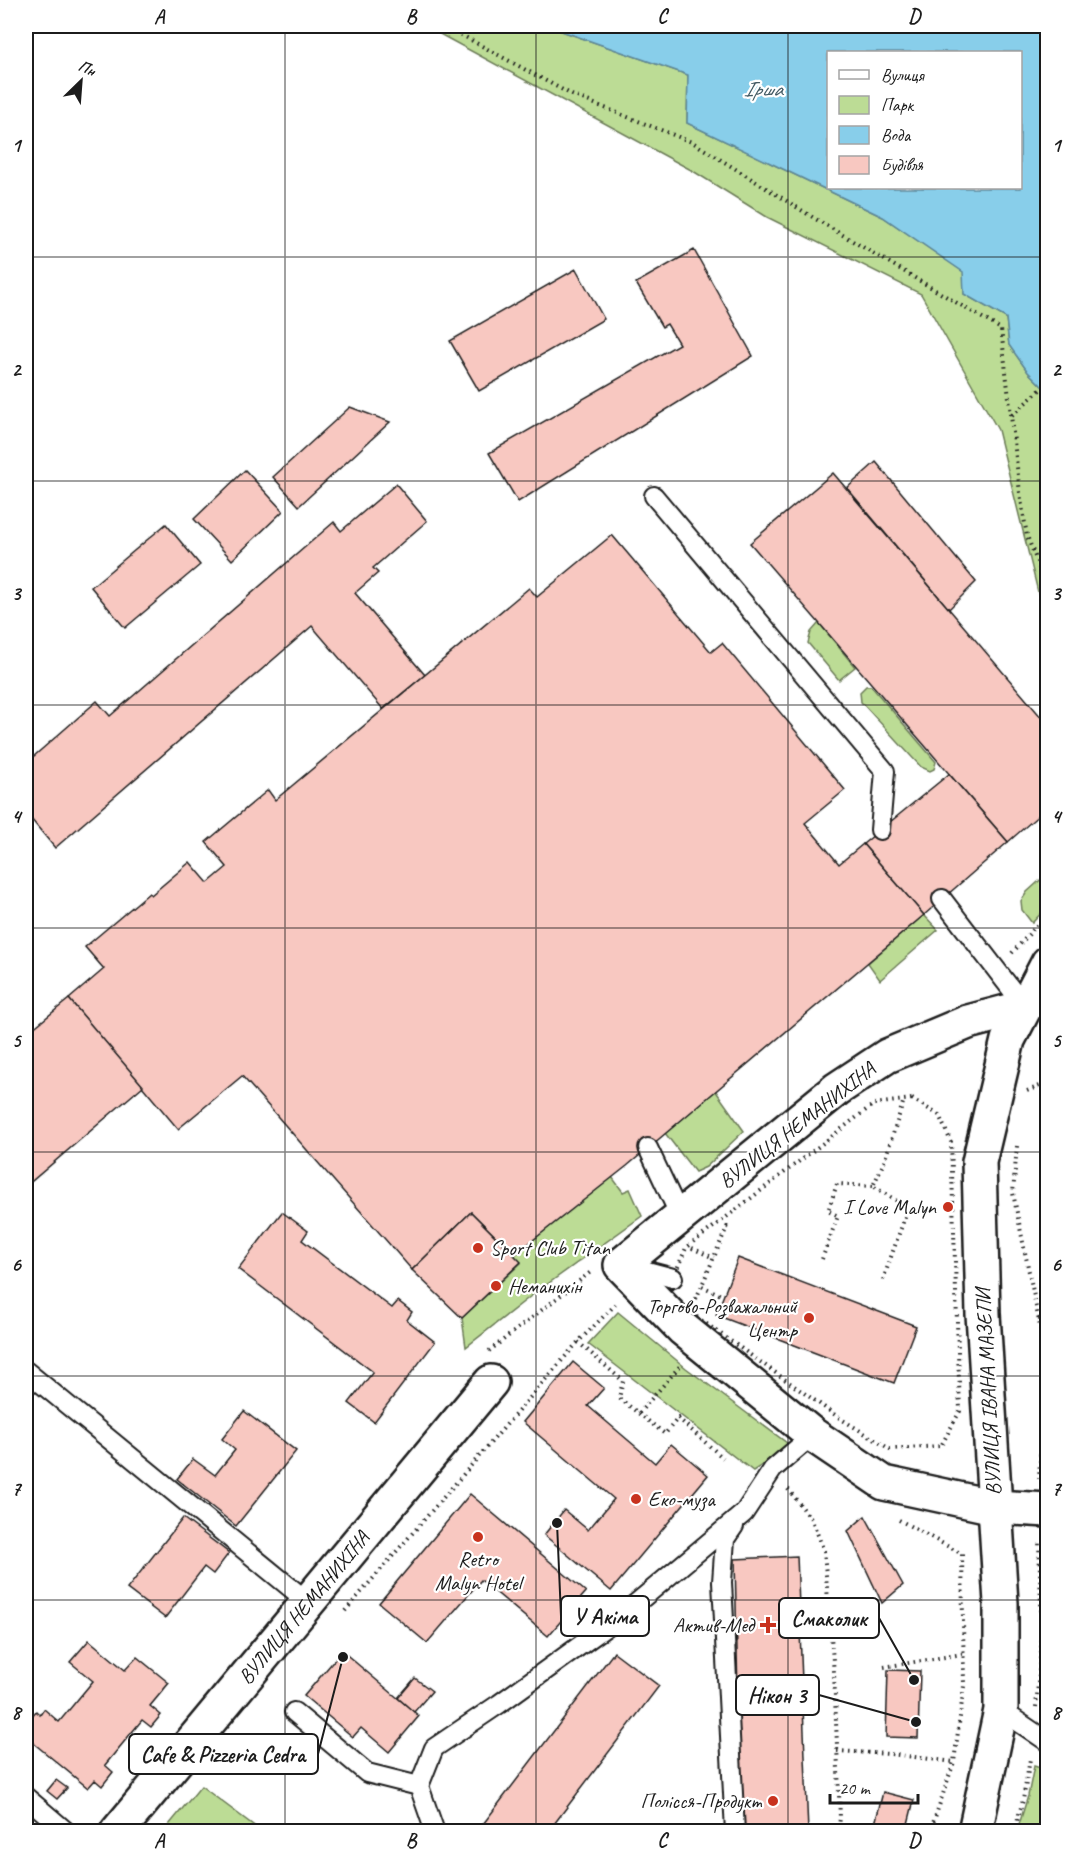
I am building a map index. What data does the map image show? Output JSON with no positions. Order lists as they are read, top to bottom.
{
  "streets": {
    "street": ["ВУЛИЦЯ НЕМАНИХІНА", "ВУЛИЦЯ ІВАНА МАЗЕПИ"]
  },
  "crossings": [
    ["ВУЛИЦЯ НЕМАНИХІНА", "ВУЛИЦЯ ІВАНА МАЗЕПИ"]
  ],
  "water": ["Ірша"],
  "places": {
    "other": [
      "I Love Malyn",
      "Sport Club Titan",
      "Неманихін",
      "Торгово-Розважальний Центр",
      "Еко-муза",
      "У Акіма",
      "Retro Malyn Hotel",
      "Cafe & Pizzeria Cedra",
      "Смаколик",
      "Нікон 3",
      "Полісся-Продукт"
    ],
    "health": ["Актив-Мед"]
  },
  "legend": [
    "Вулиця",
    "Парк",
    "Вода",
    "Будівля"
  ],
  "scale_bar": "20 m",
  "north": "top right",
  "grid": {
    "columns": [
      "A",
      "B",
      "C",
      "D"
    ],
    "rows": [
      "1",
      "2",
      "3",
      "4",
      "5",
      "6",
      "7",
      "8"
    ]
  }
}
